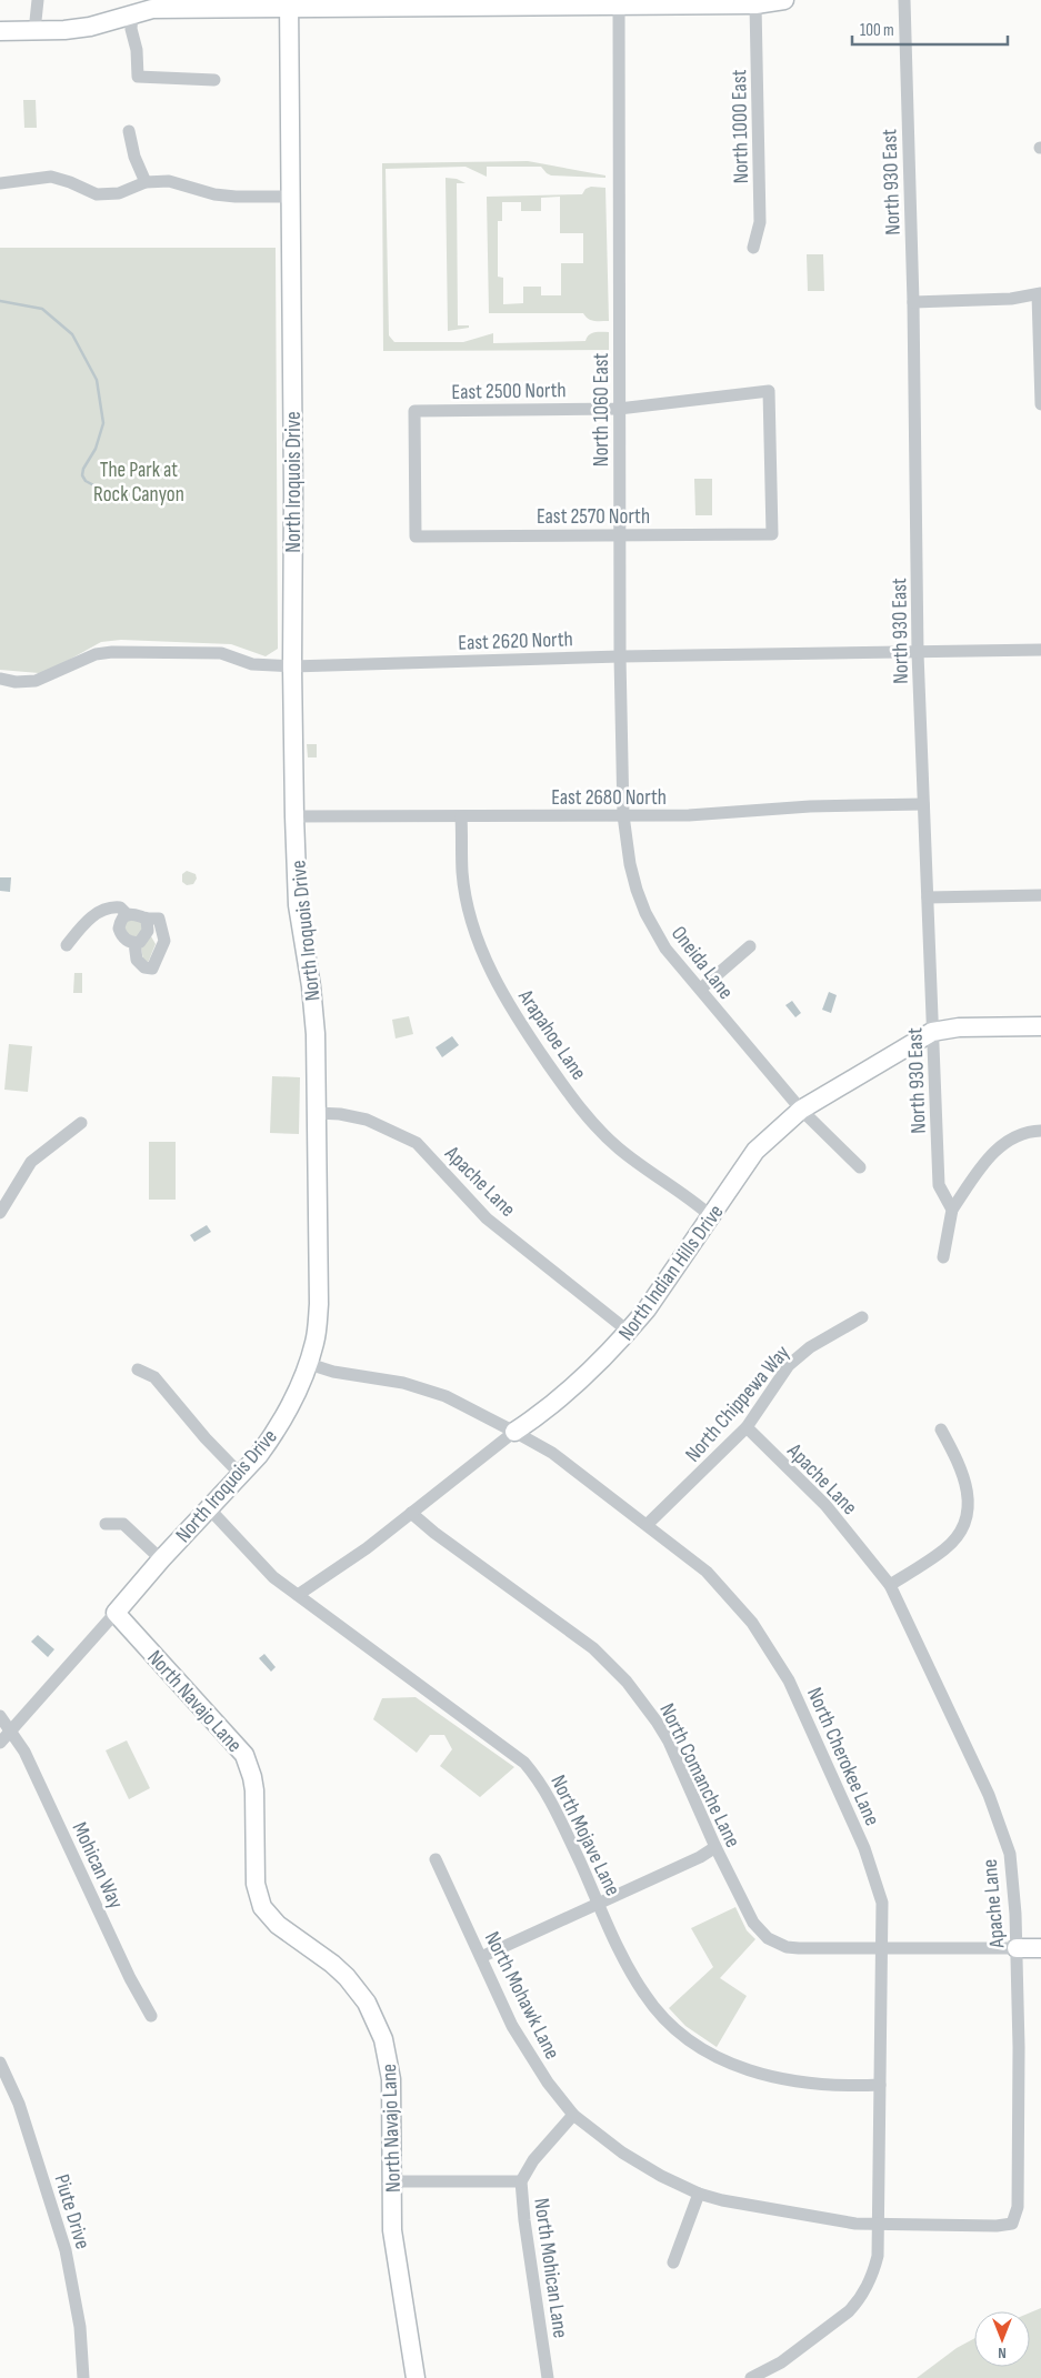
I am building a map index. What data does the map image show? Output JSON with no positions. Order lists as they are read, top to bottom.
{
  "streets": {
    "street": [
      "North 1000 East",
      "North 930 East",
      "East 2500 North",
      "North 1060 East",
      "North Iroquois Drive",
      "East 2570 North",
      "East 2620 North",
      "East 2680 North",
      "Oneida Lane",
      "Arapahoe Lane",
      "Apache Lane",
      "North Indian Hills Drive",
      "North Chippewa Way",
      "North Navajo Lane",
      "North Cherokee Lane",
      "North Comanche Lane",
      "North Mojave Lane",
      "Mohican Way",
      "North Mohawk Lane",
      "Piute Drive",
      "North Mohican Lane"
    ]
  },
  "crossings": [
    ["North 930 East", "East 2620 North"],
    ["North 930 East", "East 2680 North"],
    ["North 930 East", "North Indian Hills Drive"],
    ["East 2500 North", "North 1060 East"],
    ["East 2500 North", "East 2570 North"],
    ["North 1060 East", "East 2570 North"],
    ["North 1060 East", "East 2620 North"],
    ["North 1060 East", "East 2680 North"],
    ["North 1060 East", "Oneida Lane"],
    ["North Iroquois Drive", "East 2620 North"],
    ["North Iroquois Drive", "East 2680 North"],
    ["North Iroquois Drive", "Apache Lane"],
    ["North Iroquois Drive", "North Navajo Lane"],
    ["North Iroquois Drive", "North Cherokee Lane"],
    ["North Iroquois Drive", "North Mojave Lane"],
    ["North Iroquois Drive", "Mohican Way"],
    ["East 2680 North", "Oneida Lane"],
    ["East 2680 North", "Arapahoe Lane"],
    ["Oneida Lane", "North Indian Hills Drive"],
    ["Arapahoe Lane", "North Indian Hills Drive"],
    ["Apache Lane", "North Indian Hills Drive"],
    ["Apache Lane", "North Chippewa Way"],
    ["Apache Lane", "North Cherokee Lane"],
    ["Apache Lane", "North Comanche Lane"],
    ["Apache Lane", "North Mohawk Lane"],
    ["North Indian Hills Drive", "North Cherokee Lane"],
    ["North Indian Hills Drive", "North Comanche Lane"],
    ["North Indian Hills Drive", "North Mojave Lane"],
    ["North Chippewa Way", "North Cherokee Lane"],
    ["North Cherokee Lane", "North Comanche Lane"],
    ["North Cherokee Lane", "North Mojave Lane"],
    ["North Cherokee Lane", "North Mohawk Lane"],
    ["North Mohawk Lane", "North Mohican Lane"]
  ],
  "parks": ["The Park at Rock Canyon"],
  "scale_bar": "100 m",
  "north": "bottom"
}
